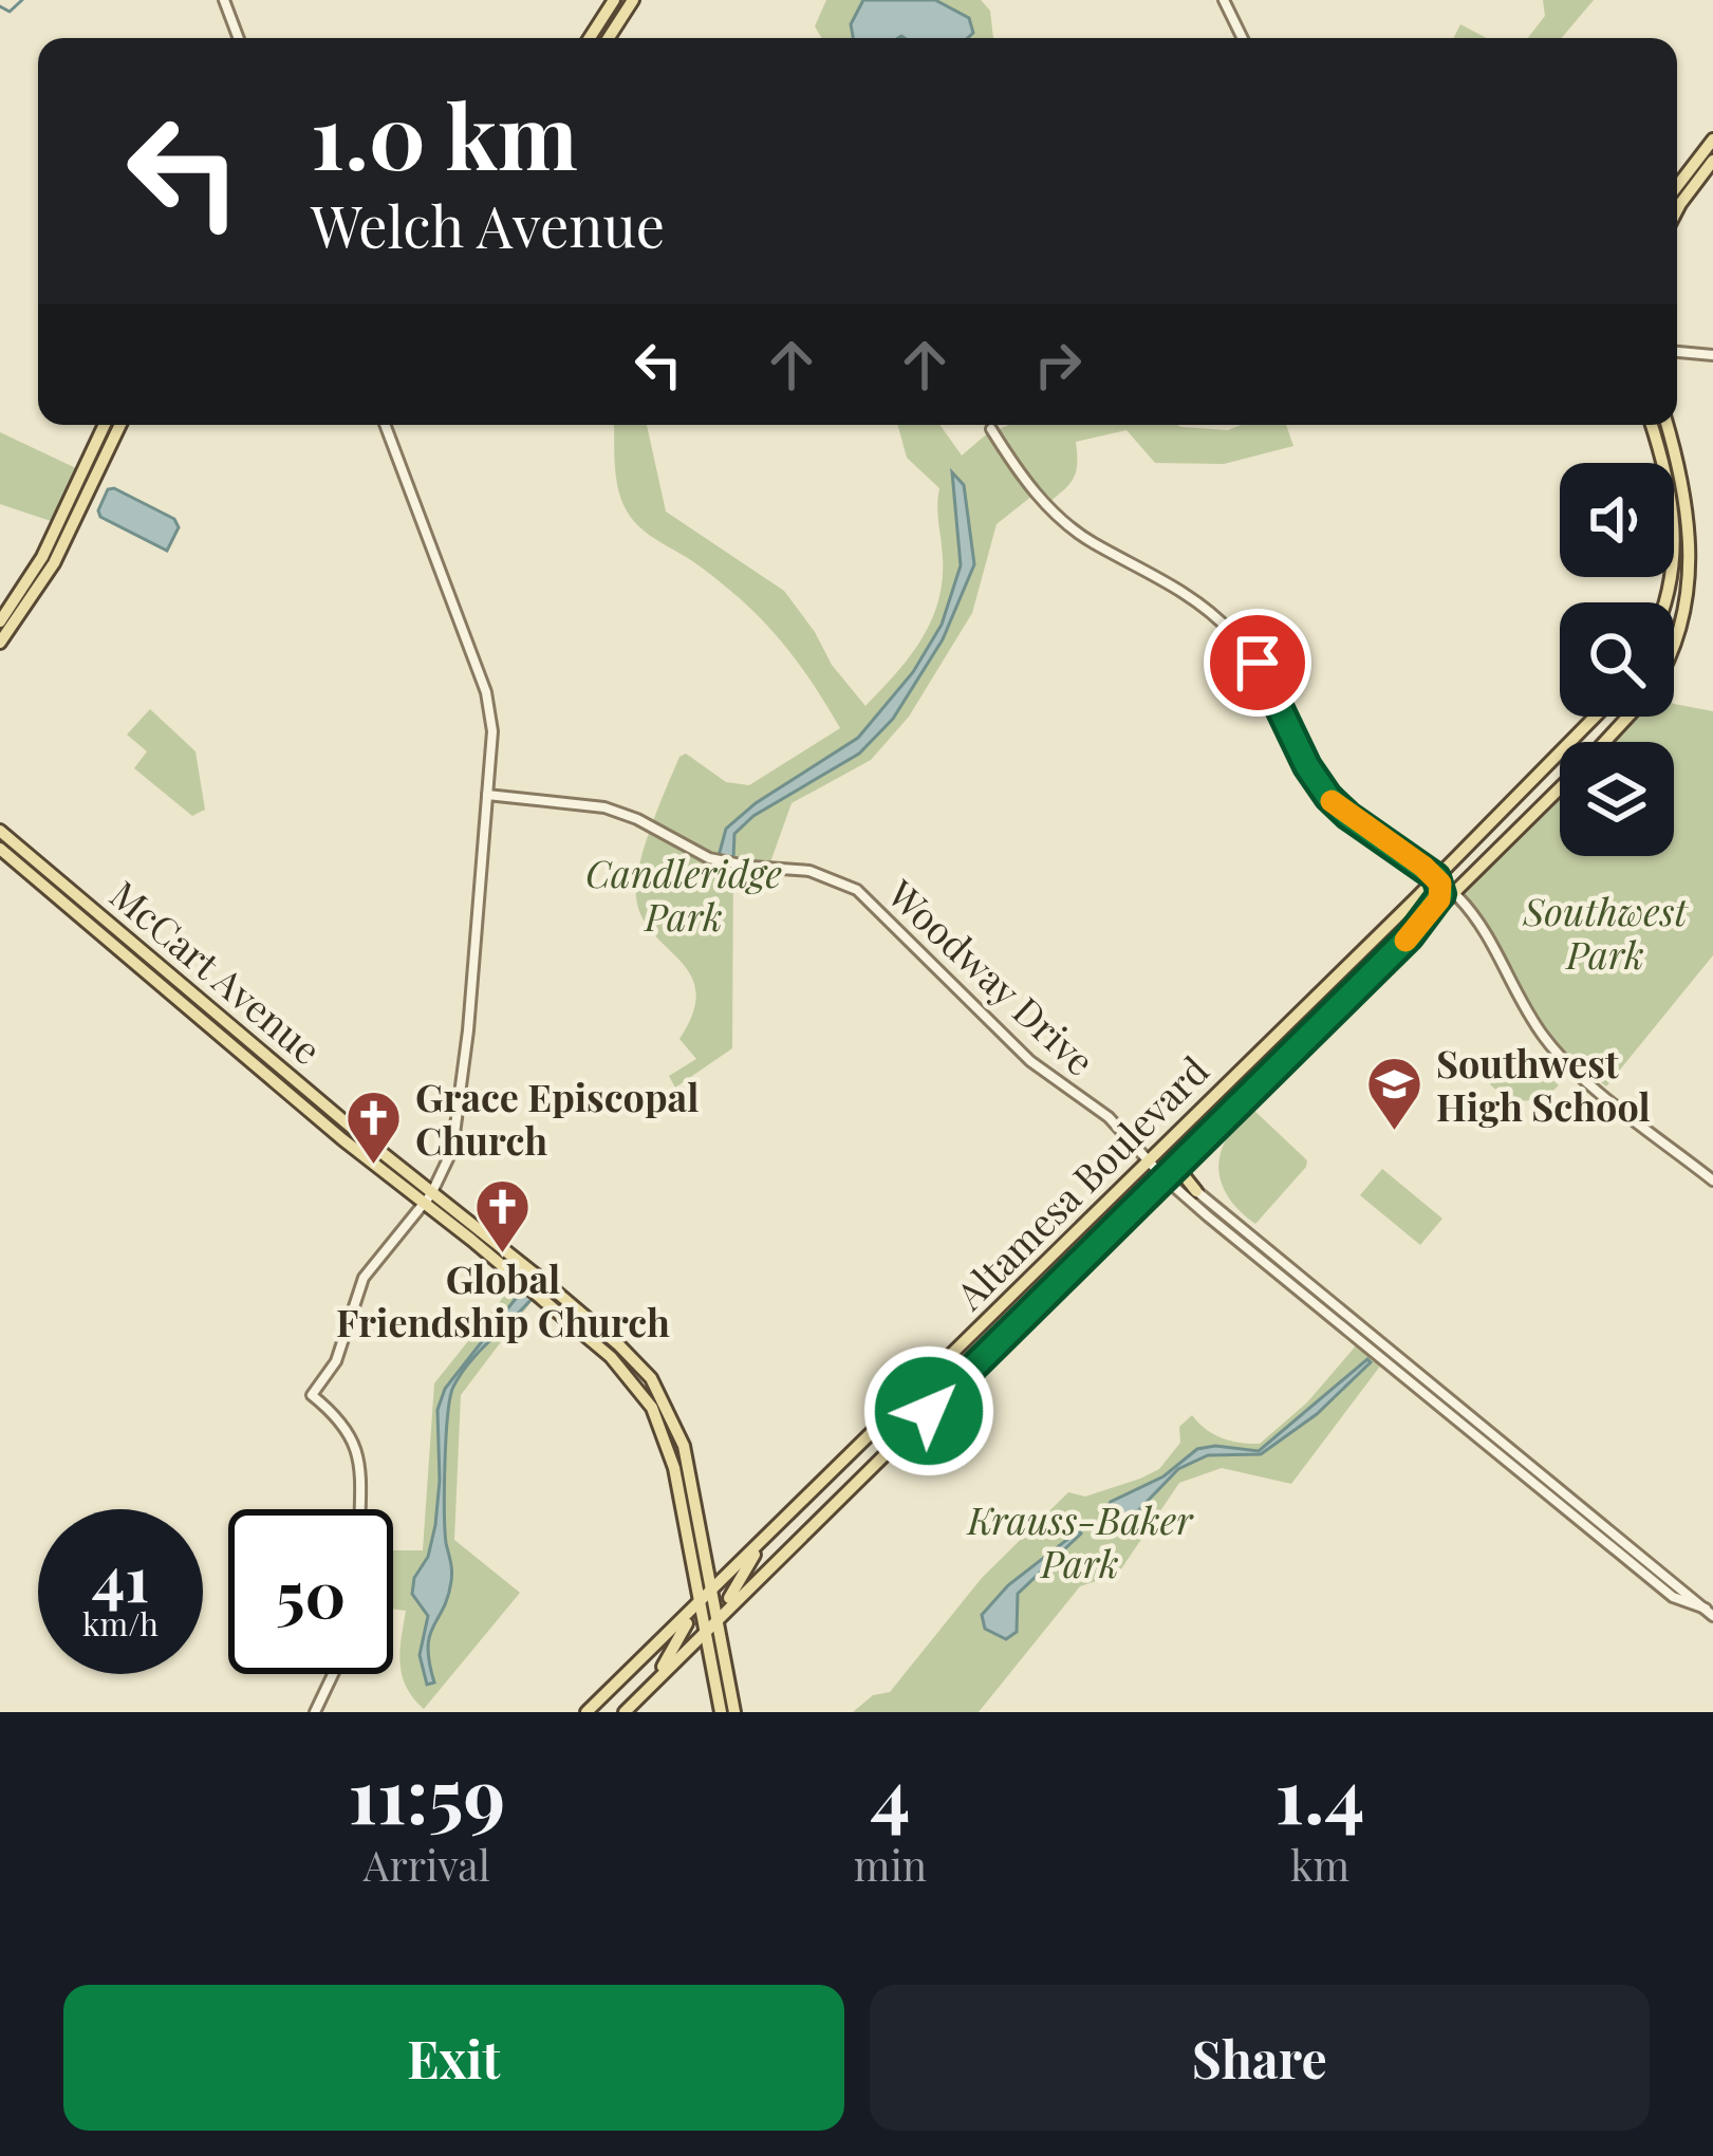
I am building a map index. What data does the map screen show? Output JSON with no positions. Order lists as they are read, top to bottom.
{
  "streets": {
    "main road": ["McCart Avenue", "Altamesa Boulevard"],
    "street": ["Woodway Drive"]
  },
  "crossings": [
    ["McCart Avenue", "Altamesa Boulevard"],
    ["Woodway Drive", "Altamesa Boulevard"]
  ],
  "parks": ["Candleridge Park", "Southwest Park", "Krauss-Baker Park"],
  "places": {
    "school or university": ["Southwest High School"],
    "church": ["Grace Episcopal Church", "Global Friendship Church"]
  },
  "page": {
    "turn": ["1.0 km", "Welch Avenue"],
    "speed": "41 km/h",
    "limit": "50",
    "eta": [
      "11:59",
      "Arrival",
      "4",
      "min",
      "1.4",
      "km"
    ],
    "buttons": ["Exit", "Share"]
  }
}
